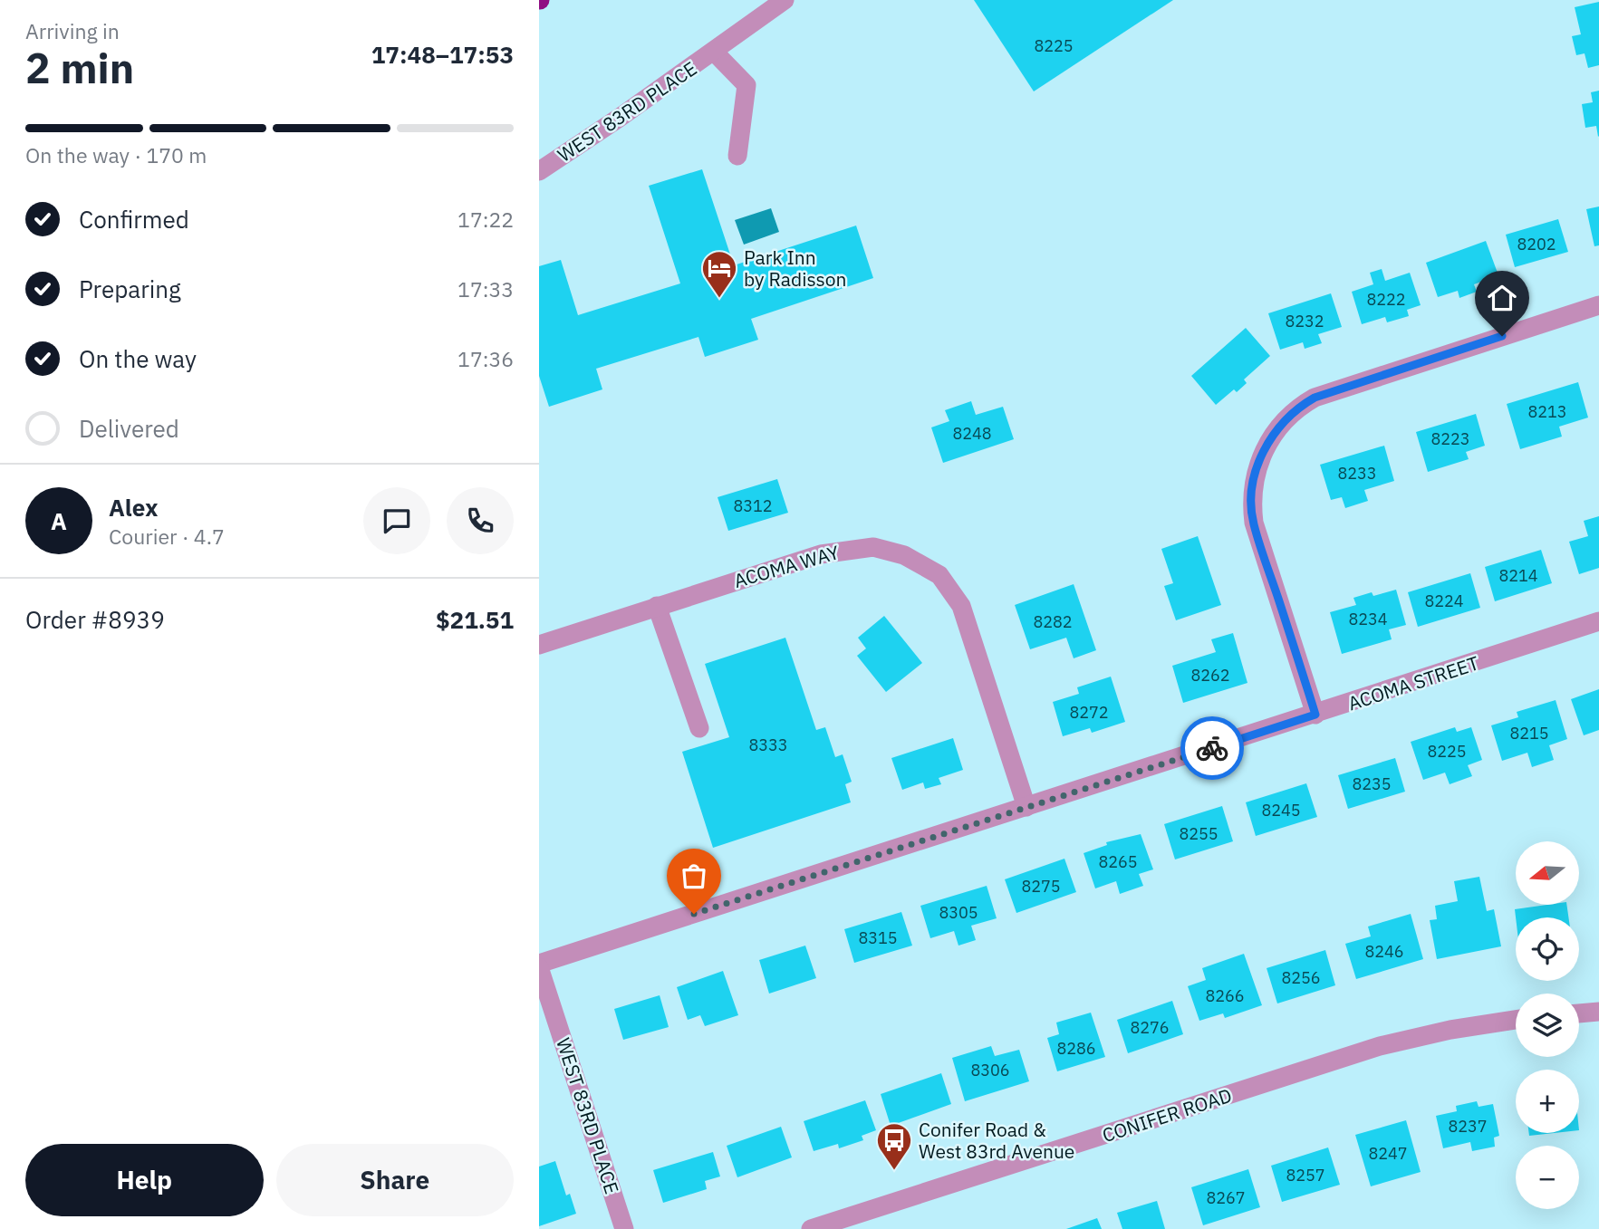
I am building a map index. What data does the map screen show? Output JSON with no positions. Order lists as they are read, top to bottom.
{
  "streets": {
    "street": [
      "WEST 83RD PLACE",
      "ACOMA WAY",
      "ACOMA STREET",
      "CONIFER ROAD"
    ]
  },
  "crossings": [
    ["WEST 83RD PLACE", "ACOMA STREET"],
    ["ACOMA WAY", "ACOMA STREET"]
  ],
  "places": {
    "hotel": ["Park Inn by Radisson"],
    "bus stop": ["Conifer Road & West 83rd Avenue"]
  },
  "house_numbers": [
    "8225",
    "8202",
    "8222",
    "8232",
    "8213",
    "8248",
    "8223",
    "8233",
    "8312",
    "8214",
    "8224",
    "8234",
    "8282",
    "8262",
    "8272",
    "8215",
    "8333",
    "8225",
    "8235",
    "8245",
    "8255",
    "8265",
    "8275",
    "8305",
    "8315",
    "8246",
    "8256",
    "8266",
    "8276",
    "8286",
    "8306",
    "8237",
    "8247",
    "8257",
    "8267"
  ],
  "north": "left",
  "page": {
    "heading": ["2 min", "Arriving in", "17:48–17:53"],
    "panel": [
      "Alex",
      "Courier · 4.7",
      "Order #8939",
      "$21.51"
    ],
    "bar": "On the way · 170 m",
    "list": [
      ["Confirmed", "17:22"],
      ["Preparing", "17:33"],
      ["On the way", "17:36"],
      "Delivered"
    ],
    "round": "A",
    "map_buttons": ["+", "−"],
    "buttons": ["Help", "Share"]
  }
}
